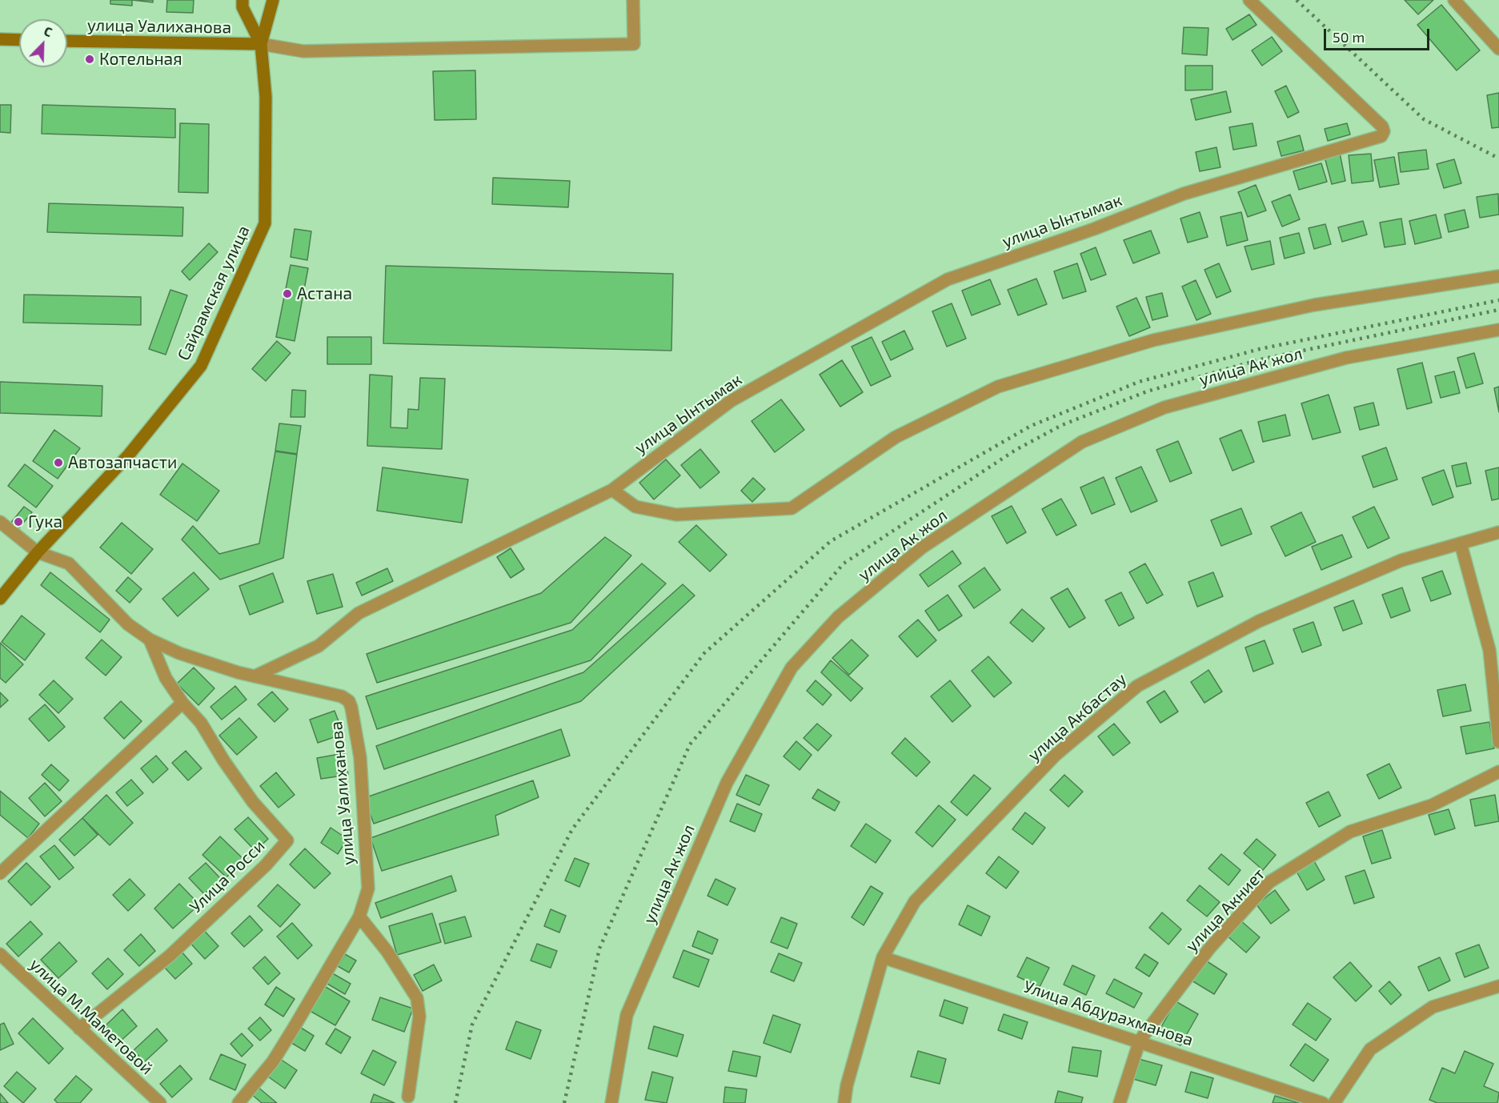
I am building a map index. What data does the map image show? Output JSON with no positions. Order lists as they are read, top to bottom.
{
  "streets": {
    "main road": ["улица Уалиханова", "Сайрамская улица"],
    "street": [
      "улица Ынтымак",
      "улица Ак жол",
      "улица Акбастау",
      "Улица Росси",
      "улица Акниет",
      "Улица Абдурахманова",
      "улица М.Маметовой"
    ]
  },
  "crossings": [
    ["улица Уалиханова", "улица Ынтымак"],
    ["улица Уалиханова", "Сайрамская улица"],
    ["улица Уалиханова", "Улица Росси"],
    ["улица Акбастау", "Улица Абдурахманова"],
    ["Улица Росси", "улица М.Маметовой"],
    ["улица Акниет", "Улица Абдурахманова"]
  ],
  "places": [
    "Котельная",
    "Астана",
    "Автозапчасти",
    "Гука"
  ],
  "scale_bar": "50 m",
  "north": "top right"
}
